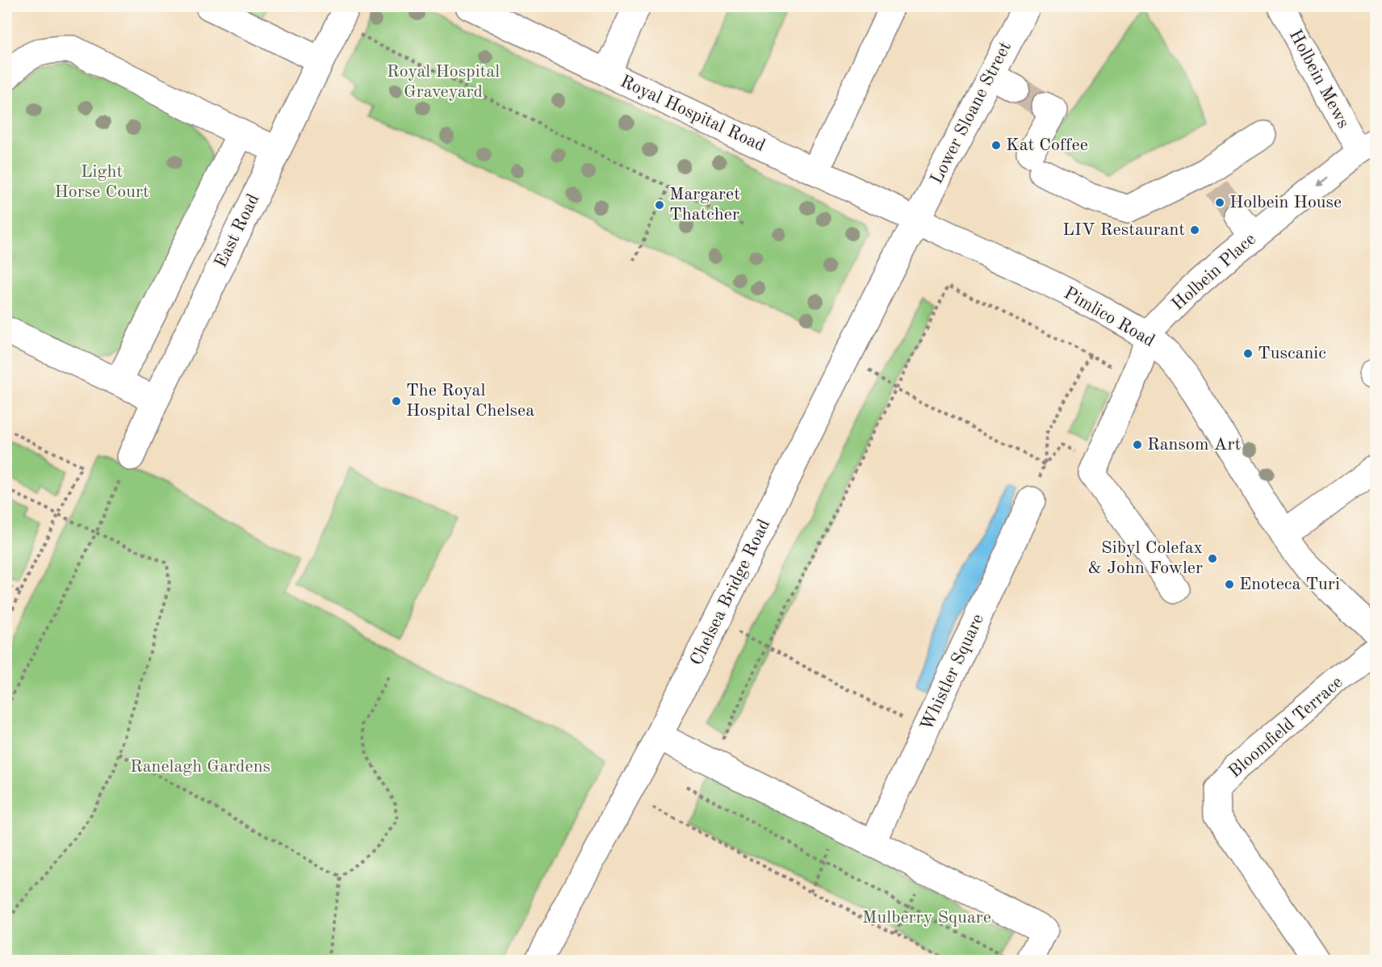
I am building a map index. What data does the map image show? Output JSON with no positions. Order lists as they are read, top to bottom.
{
  "streets": {
    "main road": [
      "Holbein Mews",
      "Lower Sloane Street",
      "Royal Hospital Road",
      "East Road",
      "Holbein Place",
      "Pimlico Road",
      "Chelsea Bridge Road",
      "Whistler Square",
      "Bloomfield Terrace"
    ]
  },
  "crossings": [
    ["Holbein Mews", "Holbein Place"],
    ["Lower Sloane Street", "Royal Hospital Road"],
    ["Lower Sloane Street", "Pimlico Road"],
    ["Lower Sloane Street", "Chelsea Bridge Road"],
    ["Royal Hospital Road", "Pimlico Road"],
    ["Royal Hospital Road", "Chelsea Bridge Road"],
    ["Holbein Place", "Pimlico Road"],
    ["Pimlico Road", "Chelsea Bridge Road"]
  ],
  "one_way": ["Holbein Place"],
  "parks": [
    "Royal Hospital Graveyard",
    "Light Horse Court",
    "Ranelagh Gardens",
    "Mulberry Square"
  ],
  "places": [
    "Kat Coffee",
    "Holbein House",
    "Margaret Thatcher",
    "LIV Restaurant",
    "Tuscanic",
    "The Royal Hospital Chelsea",
    "Ransom Art",
    "Sibyl Colefax & John Fowler",
    "Enoteca Turi"
  ]
}
